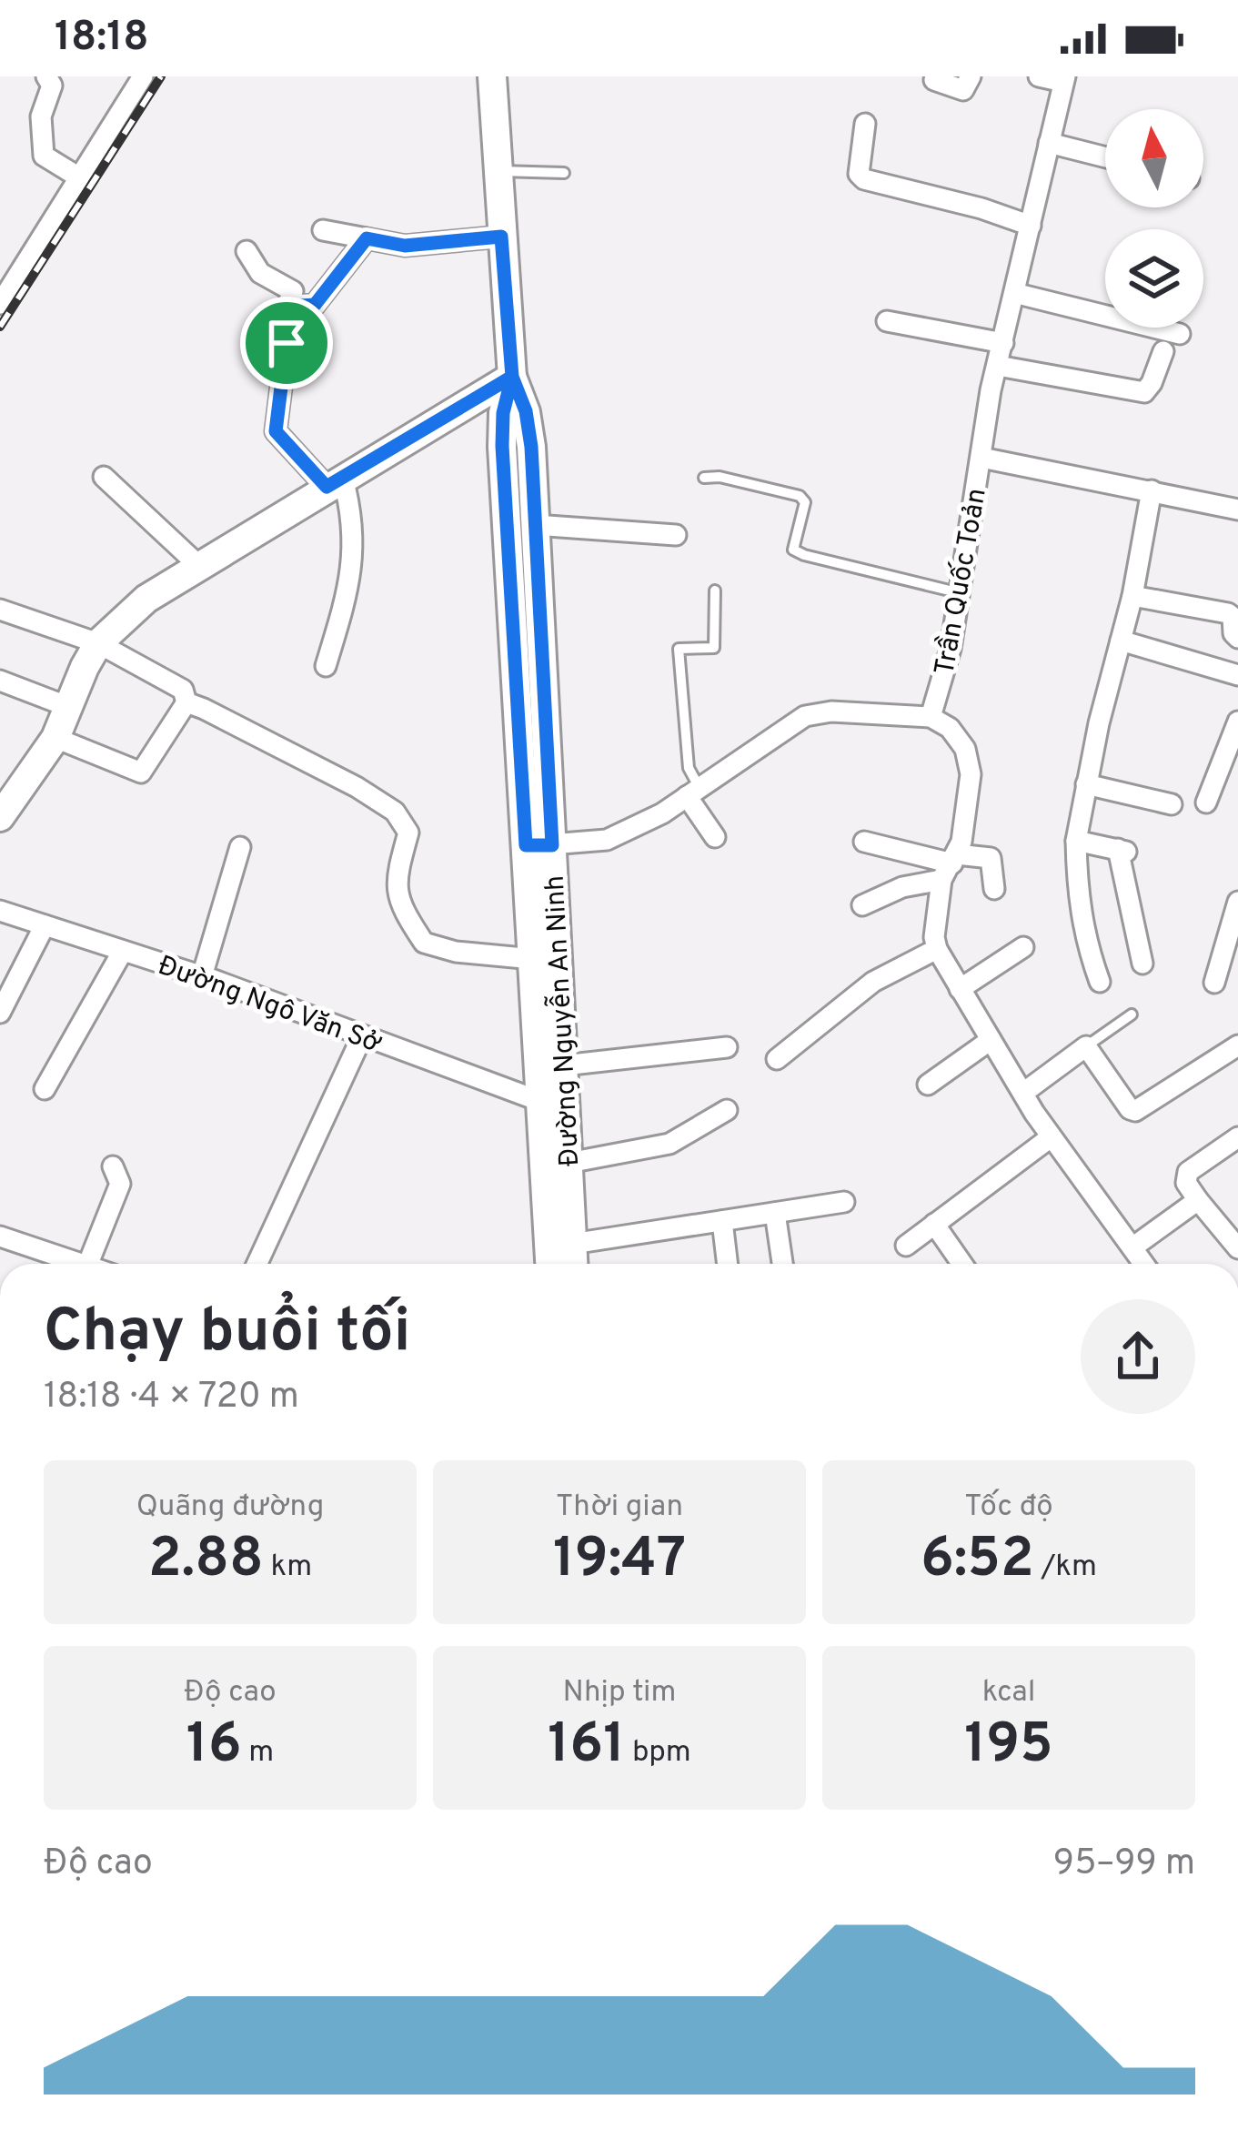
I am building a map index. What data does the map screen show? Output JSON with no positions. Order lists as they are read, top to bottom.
{
  "streets": {
    "main road": ["Đường Nguyễn An Ninh"],
    "street": ["Trần Quốc Toản", "Đường Ngô Văn Sở"]
  },
  "crossings": [
    ["Đường Ngô Văn Sở", "Đường Nguyễn An Ninh"]
  ],
  "north": "top",
  "page": {
    "status": "18:18",
    "heading": ["Chạy buổi tối", "18:18 · 4 × 720 m"],
    "stats": [
      ["Quãng đường", "2.88 km"],
      ["Thời gian", "19:47"],
      ["Tốc độ", "6:52 /km"],
      ["Độ cao", "16 m"],
      ["Nhịp tim", "161 bpm"],
      ["kcal", "195"]
    ],
    "chart": ["Độ cao", "95–99 m"]
  }
}
